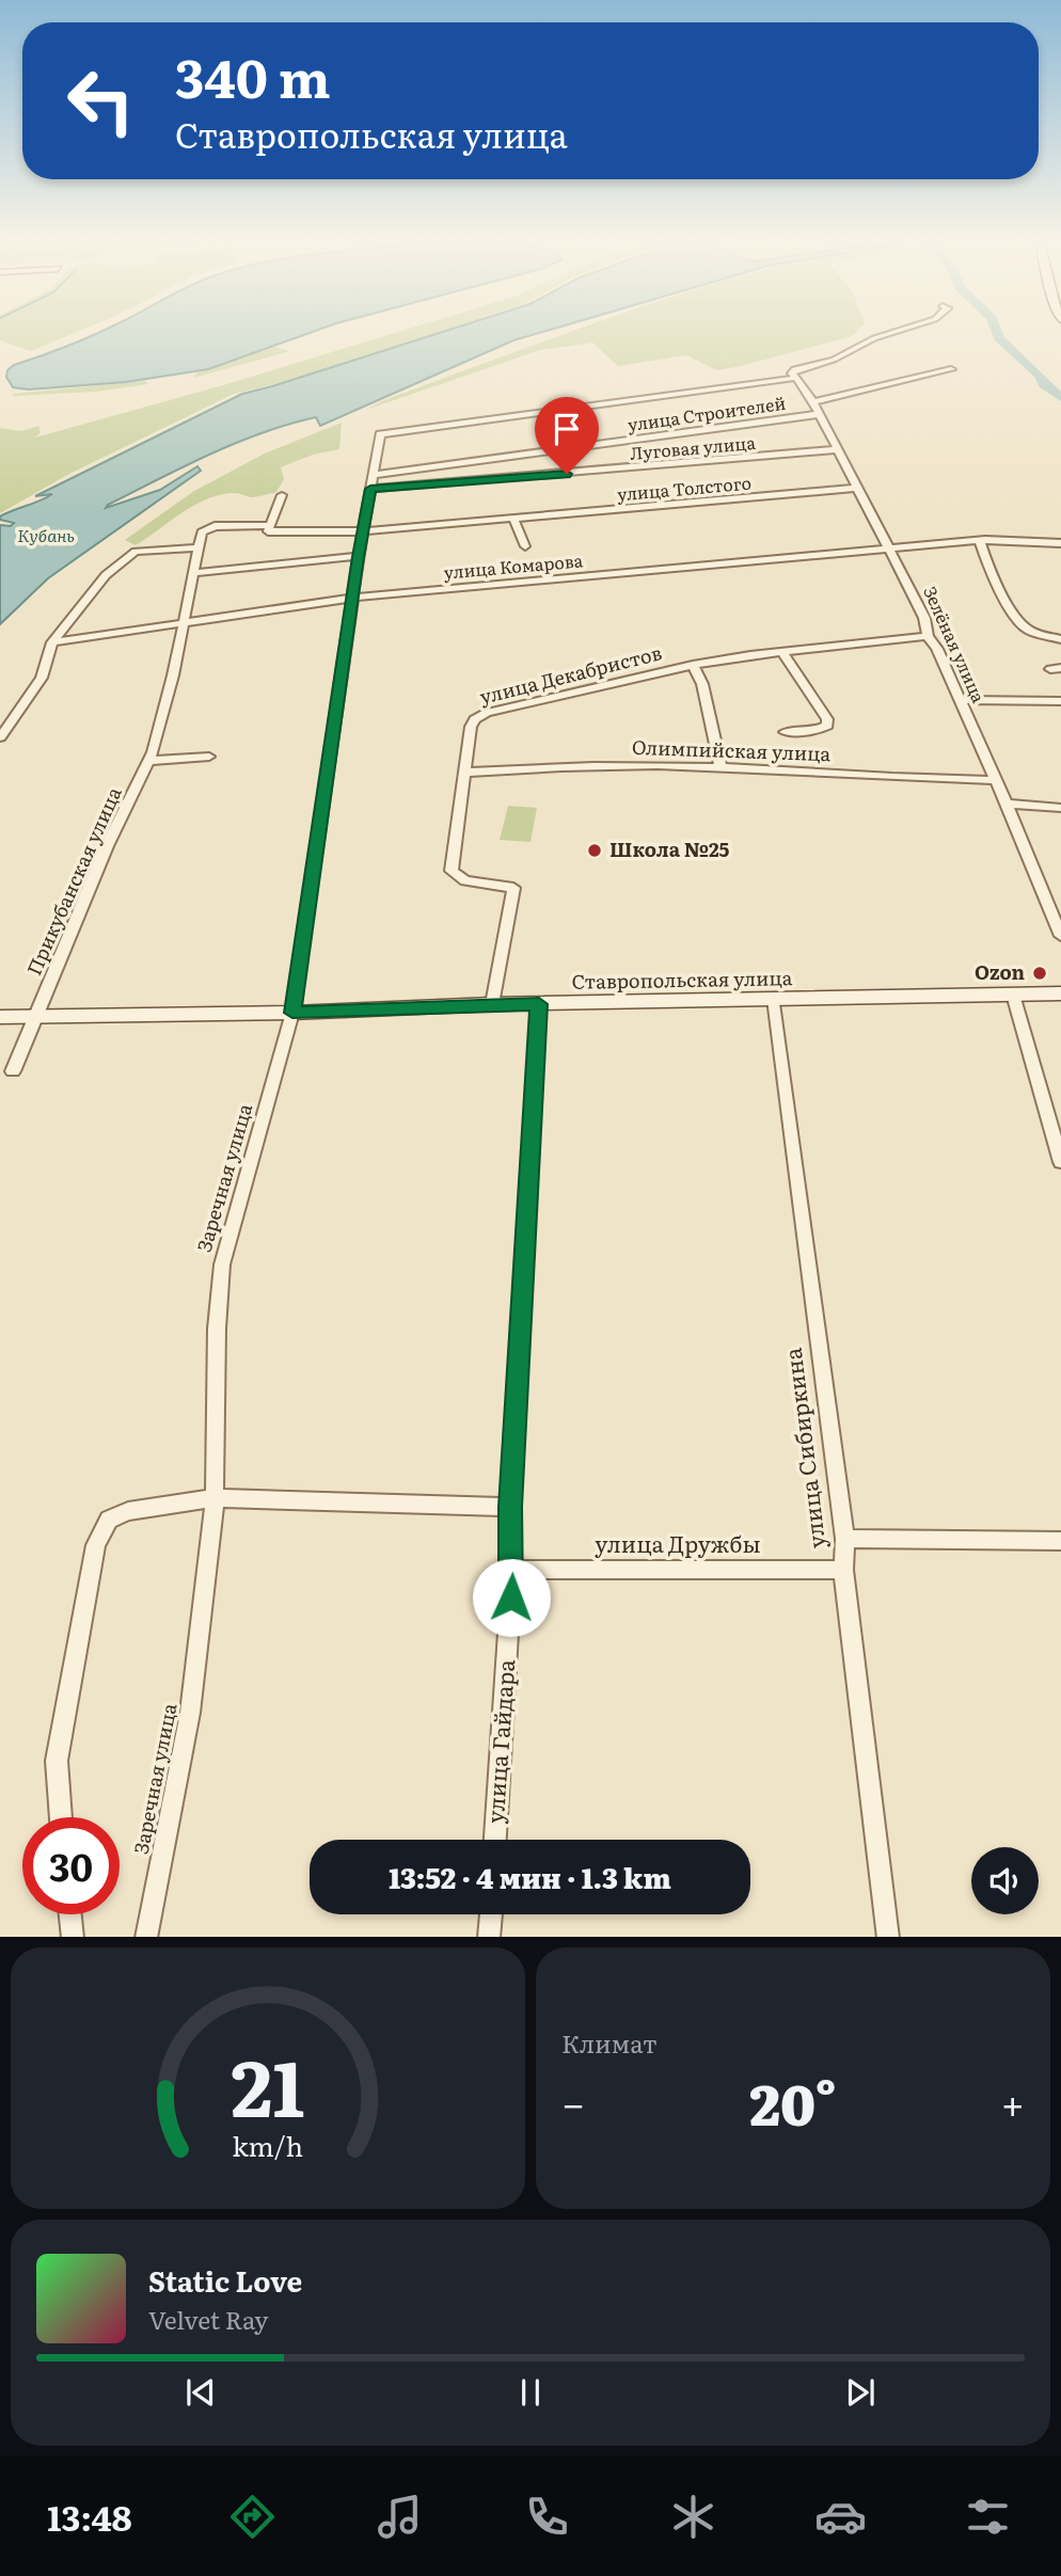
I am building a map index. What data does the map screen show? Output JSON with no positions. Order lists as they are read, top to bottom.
{
  "streets": {
    "main road": ["Ставропольская улица"],
    "street": [
      "улица Строителей",
      "Луговая улица",
      "улица Толстого",
      "улица Комарова",
      "Зелёная улица",
      "улица Декабристов",
      "Олимпийская улица",
      "Прикубанская улица",
      "Заречная улица",
      "улица Сибиркина",
      "улица Дружбы",
      "улица Гайдара"
    ]
  },
  "crossings": [
    ["улица Строителей", "Зелёная улица"],
    ["улица Строителей", "Заречная улица"],
    ["Луговая улица", "Зелёная улица"],
    ["Луговая улица", "Заречная улица"],
    ["улица Толстого", "Зелёная улица"],
    ["улица Толстого", "Заречная улица"],
    ["улица Комарова", "Зелёная улица"],
    ["улица Комарова", "Прикубанская улица"],
    ["улица Комарова", "Заречная улица"],
    ["Зелёная улица", "улица Декабристов"],
    ["Зелёная улица", "Олимпийская улица"],
    ["Зелёная улица", "Заречная улица"],
    ["улица Декабристов", "Олимпийская улица"],
    ["улица Декабристов", "Ставропольская улица"],
    ["Прикубанская улица", "Ставропольская улица"],
    ["Ставропольская улица", "Заречная улица"],
    ["Ставропольская улица", "улица Сибиркина"],
    ["Ставропольская улица", "улица Гайдара"],
    ["улица Сибиркина", "улица Дружбы"],
    ["улица Дружбы", "улица Гайдара"]
  ],
  "water": ["Кубань"],
  "places": ["Школа №25", "Ozon"],
  "page": {
    "turn": ["340 m", "Ставропольская улица"],
    "limit": "30",
    "trip": "13:52 · 4 мин · 1.3 km",
    "tile": "Климат",
    "heat": ["−", "20°", "+"],
    "song": ["Static Love", "Velvet Ray"],
    "tabs": "13:48",
    "gauge": ["21", "km/h"]
  }
}
